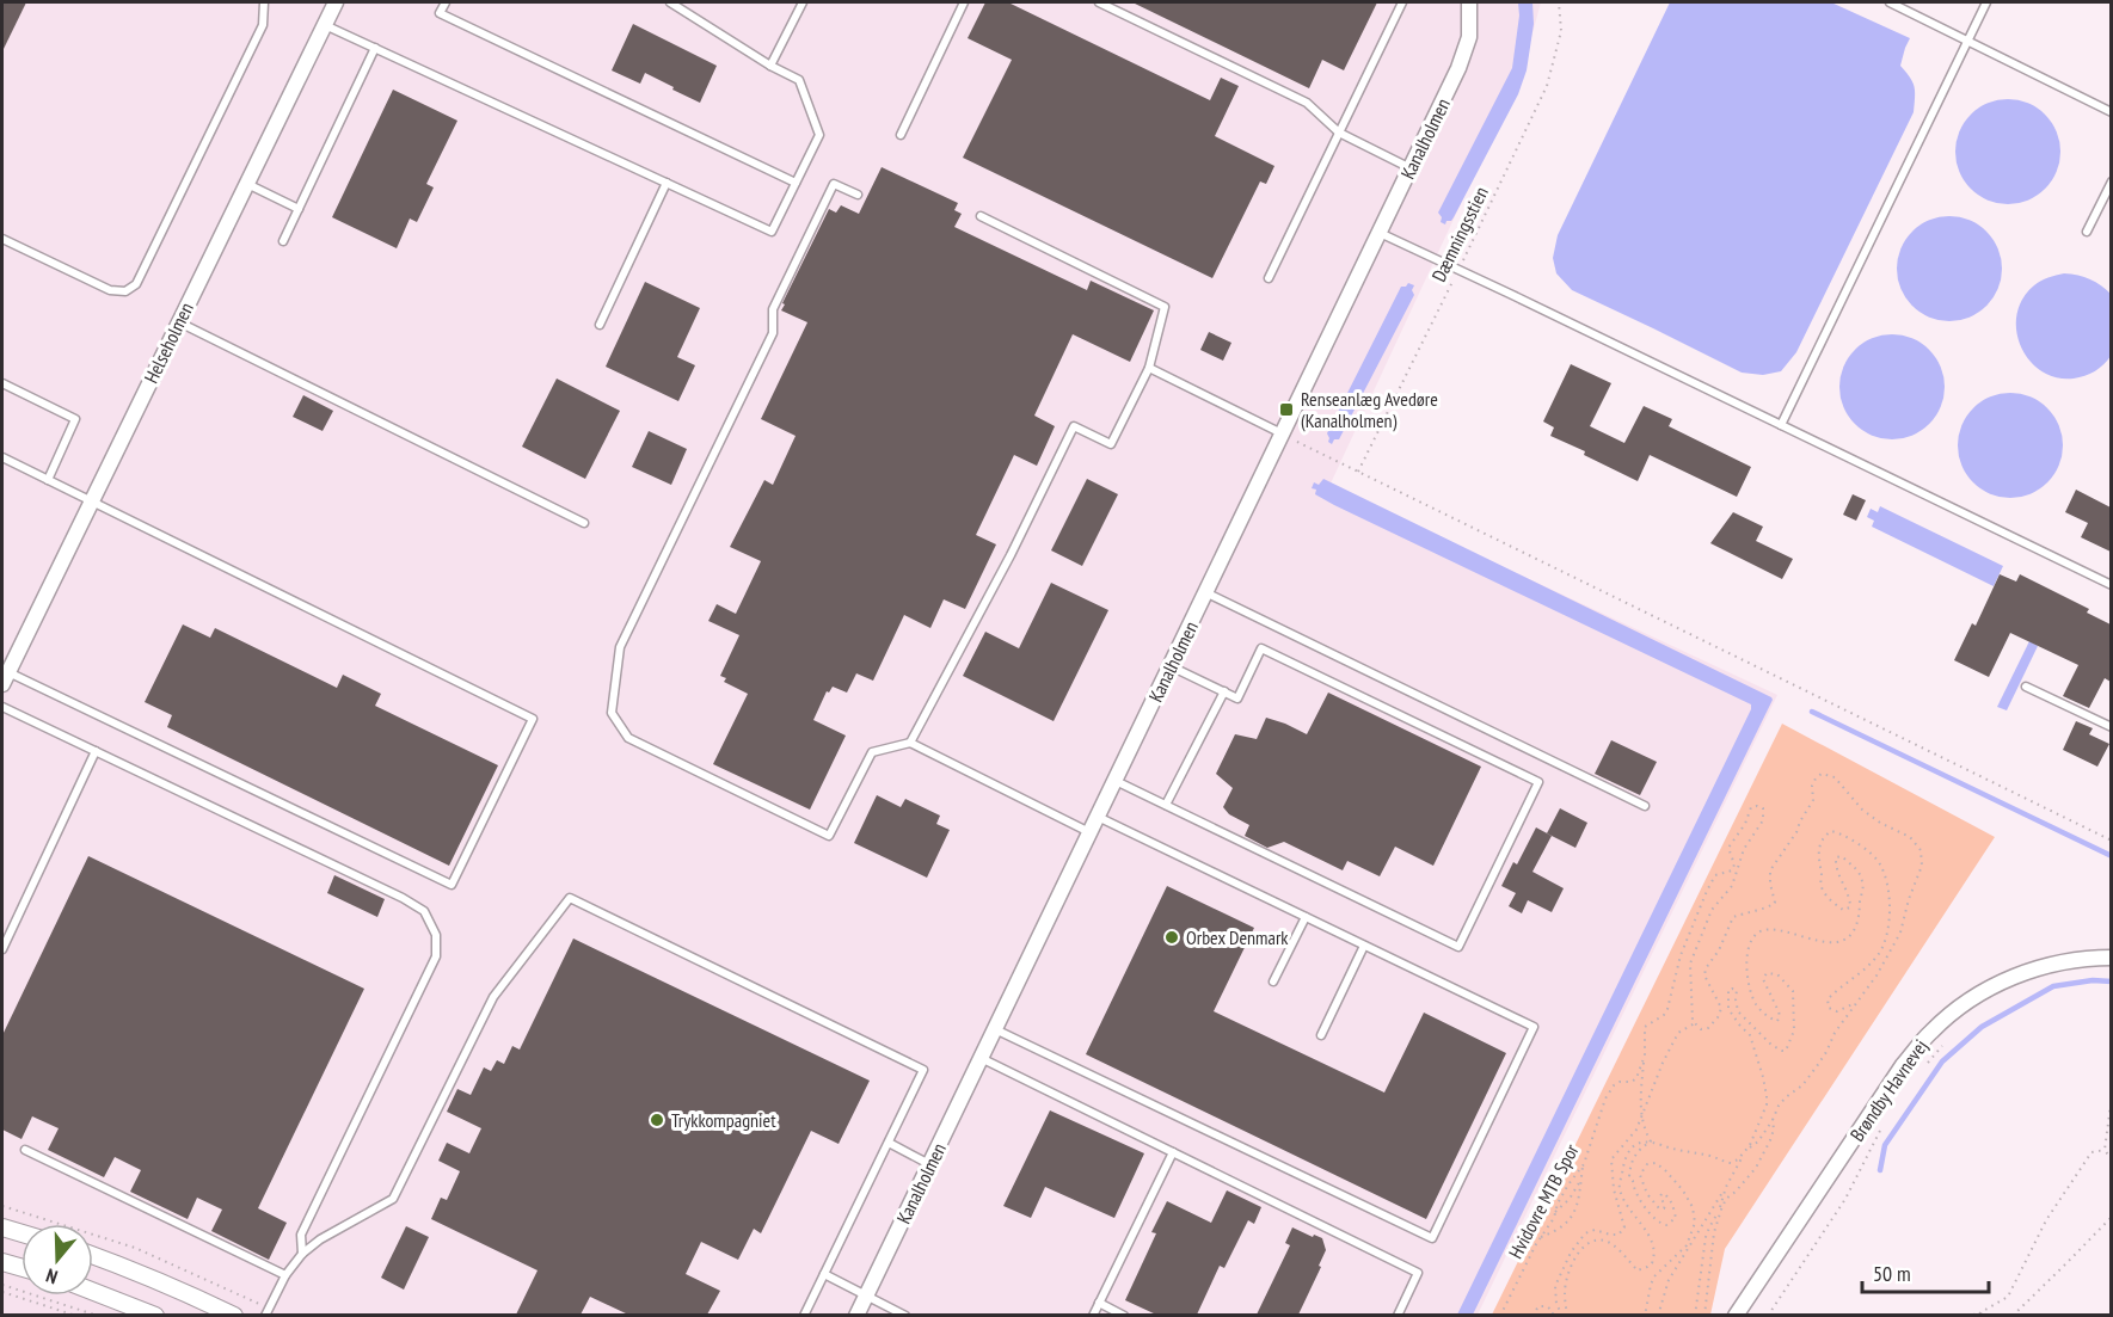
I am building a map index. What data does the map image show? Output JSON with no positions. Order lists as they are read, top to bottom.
{
  "streets": {
    "street": ["Kanalholmen", "Helseholmen", "Brøndby Havnevej"],
    "path": ["Dæmningsstien", "Hvidovre MTB Spor"]
  },
  "places": {
    "transit": ["Renseanlæg Avedøre (Kanalholmen)"],
    "other": ["Orbex Denmark", "Trykkompagniet"]
  },
  "scale_bar": "50 m",
  "north": "bottom"
}
